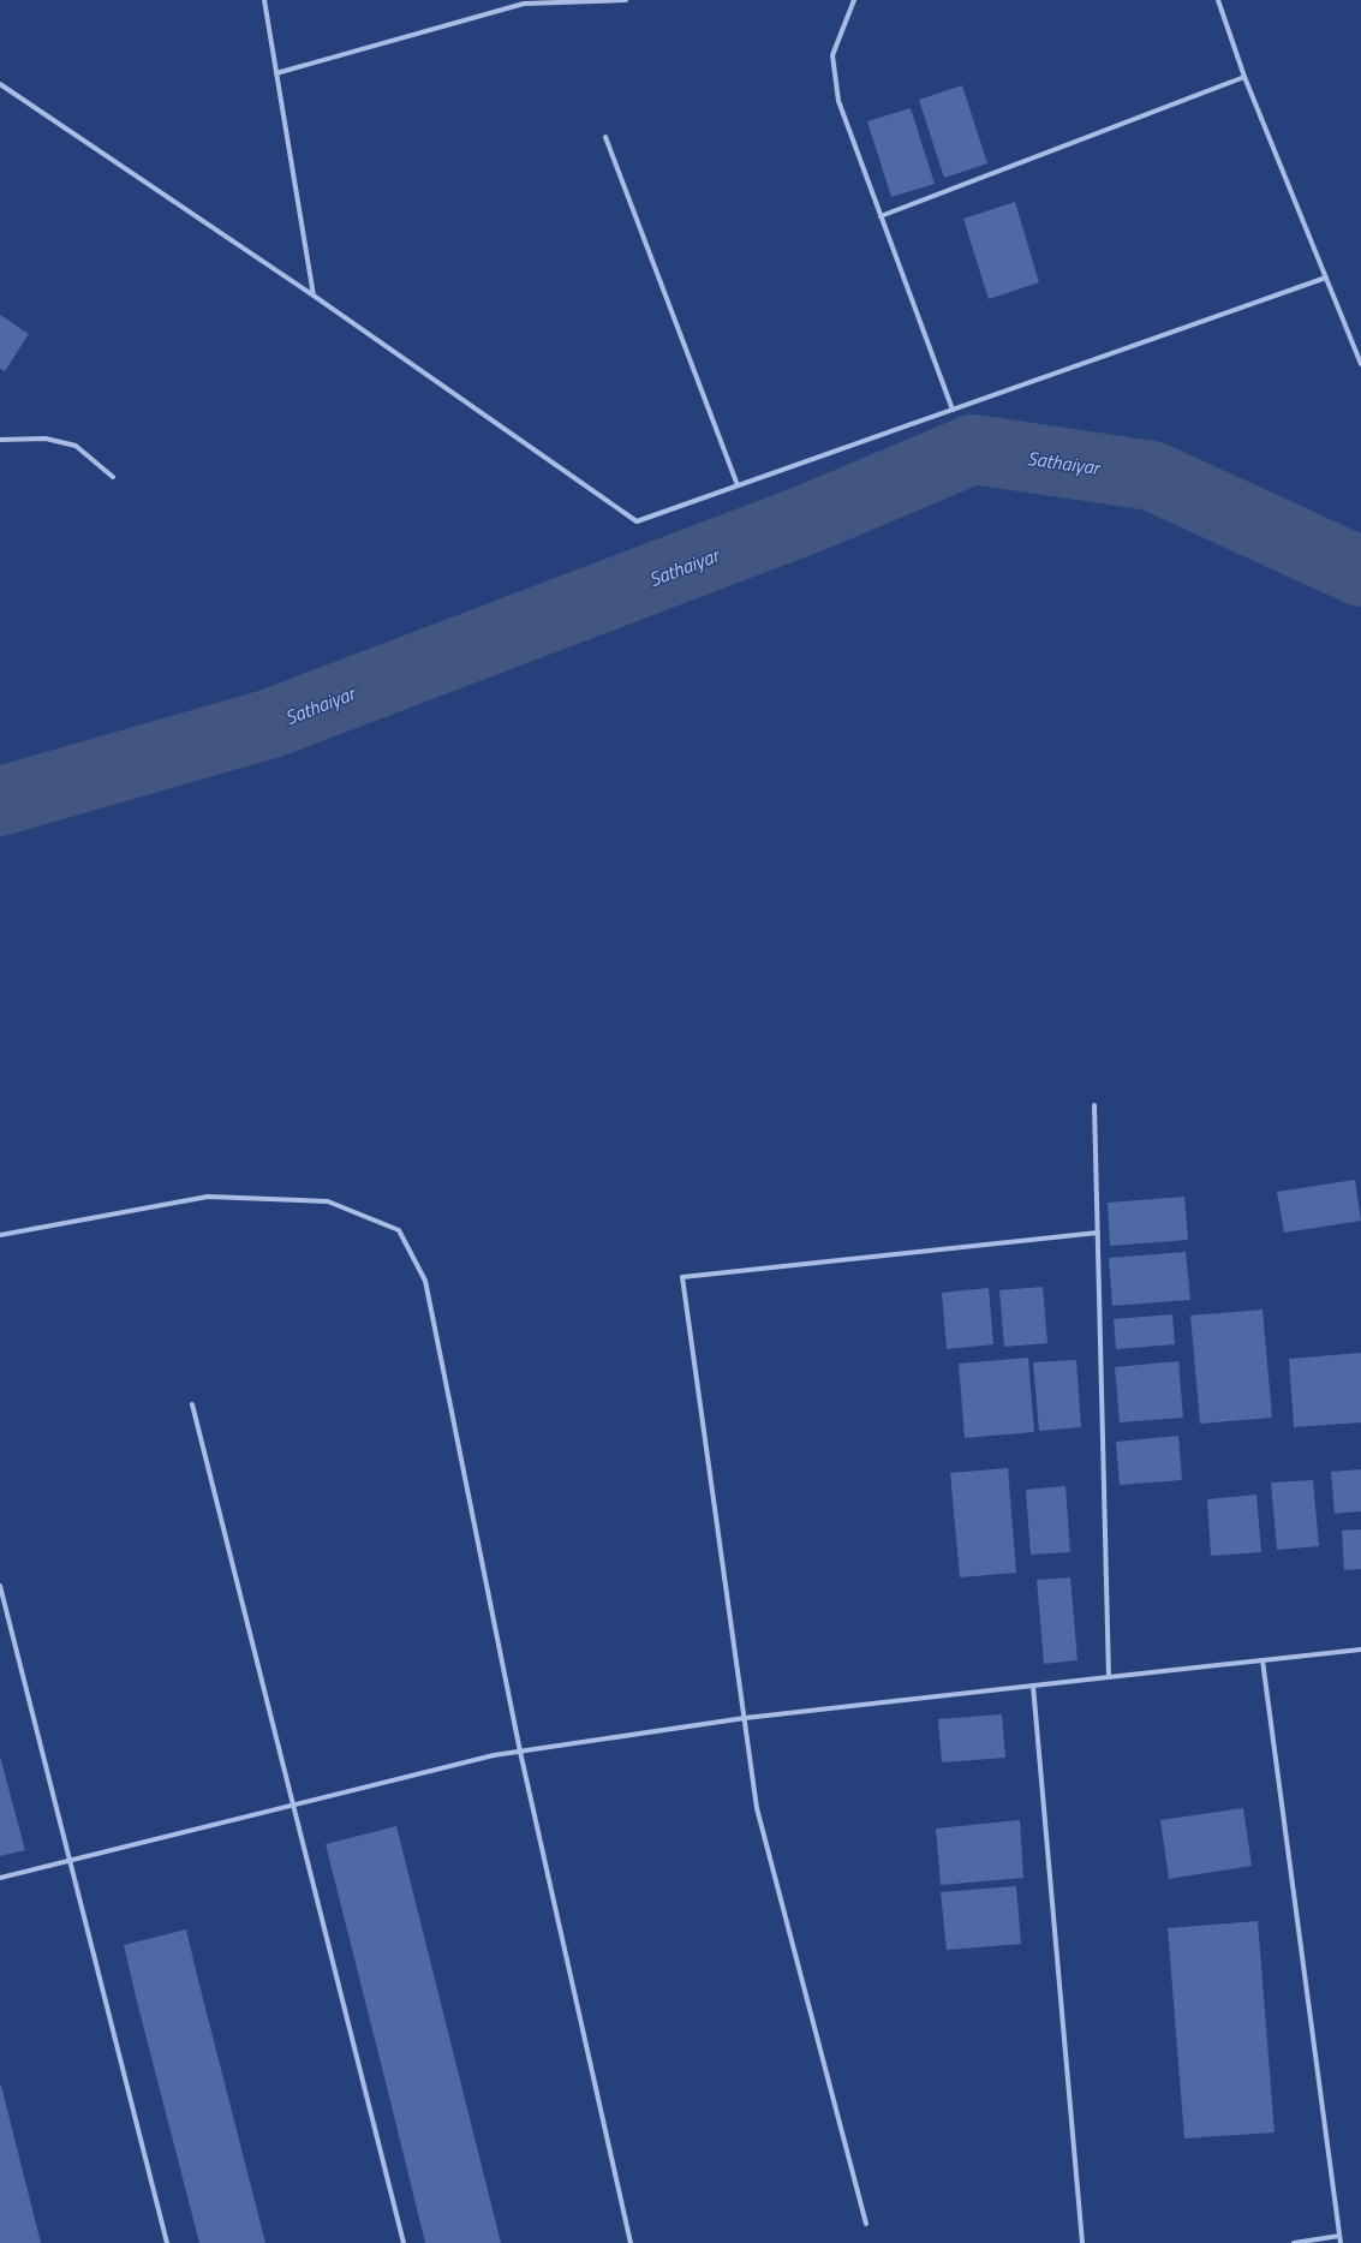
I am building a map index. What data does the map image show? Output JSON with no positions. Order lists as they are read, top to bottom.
{
  "water": ["Sathaiyar"]
}
